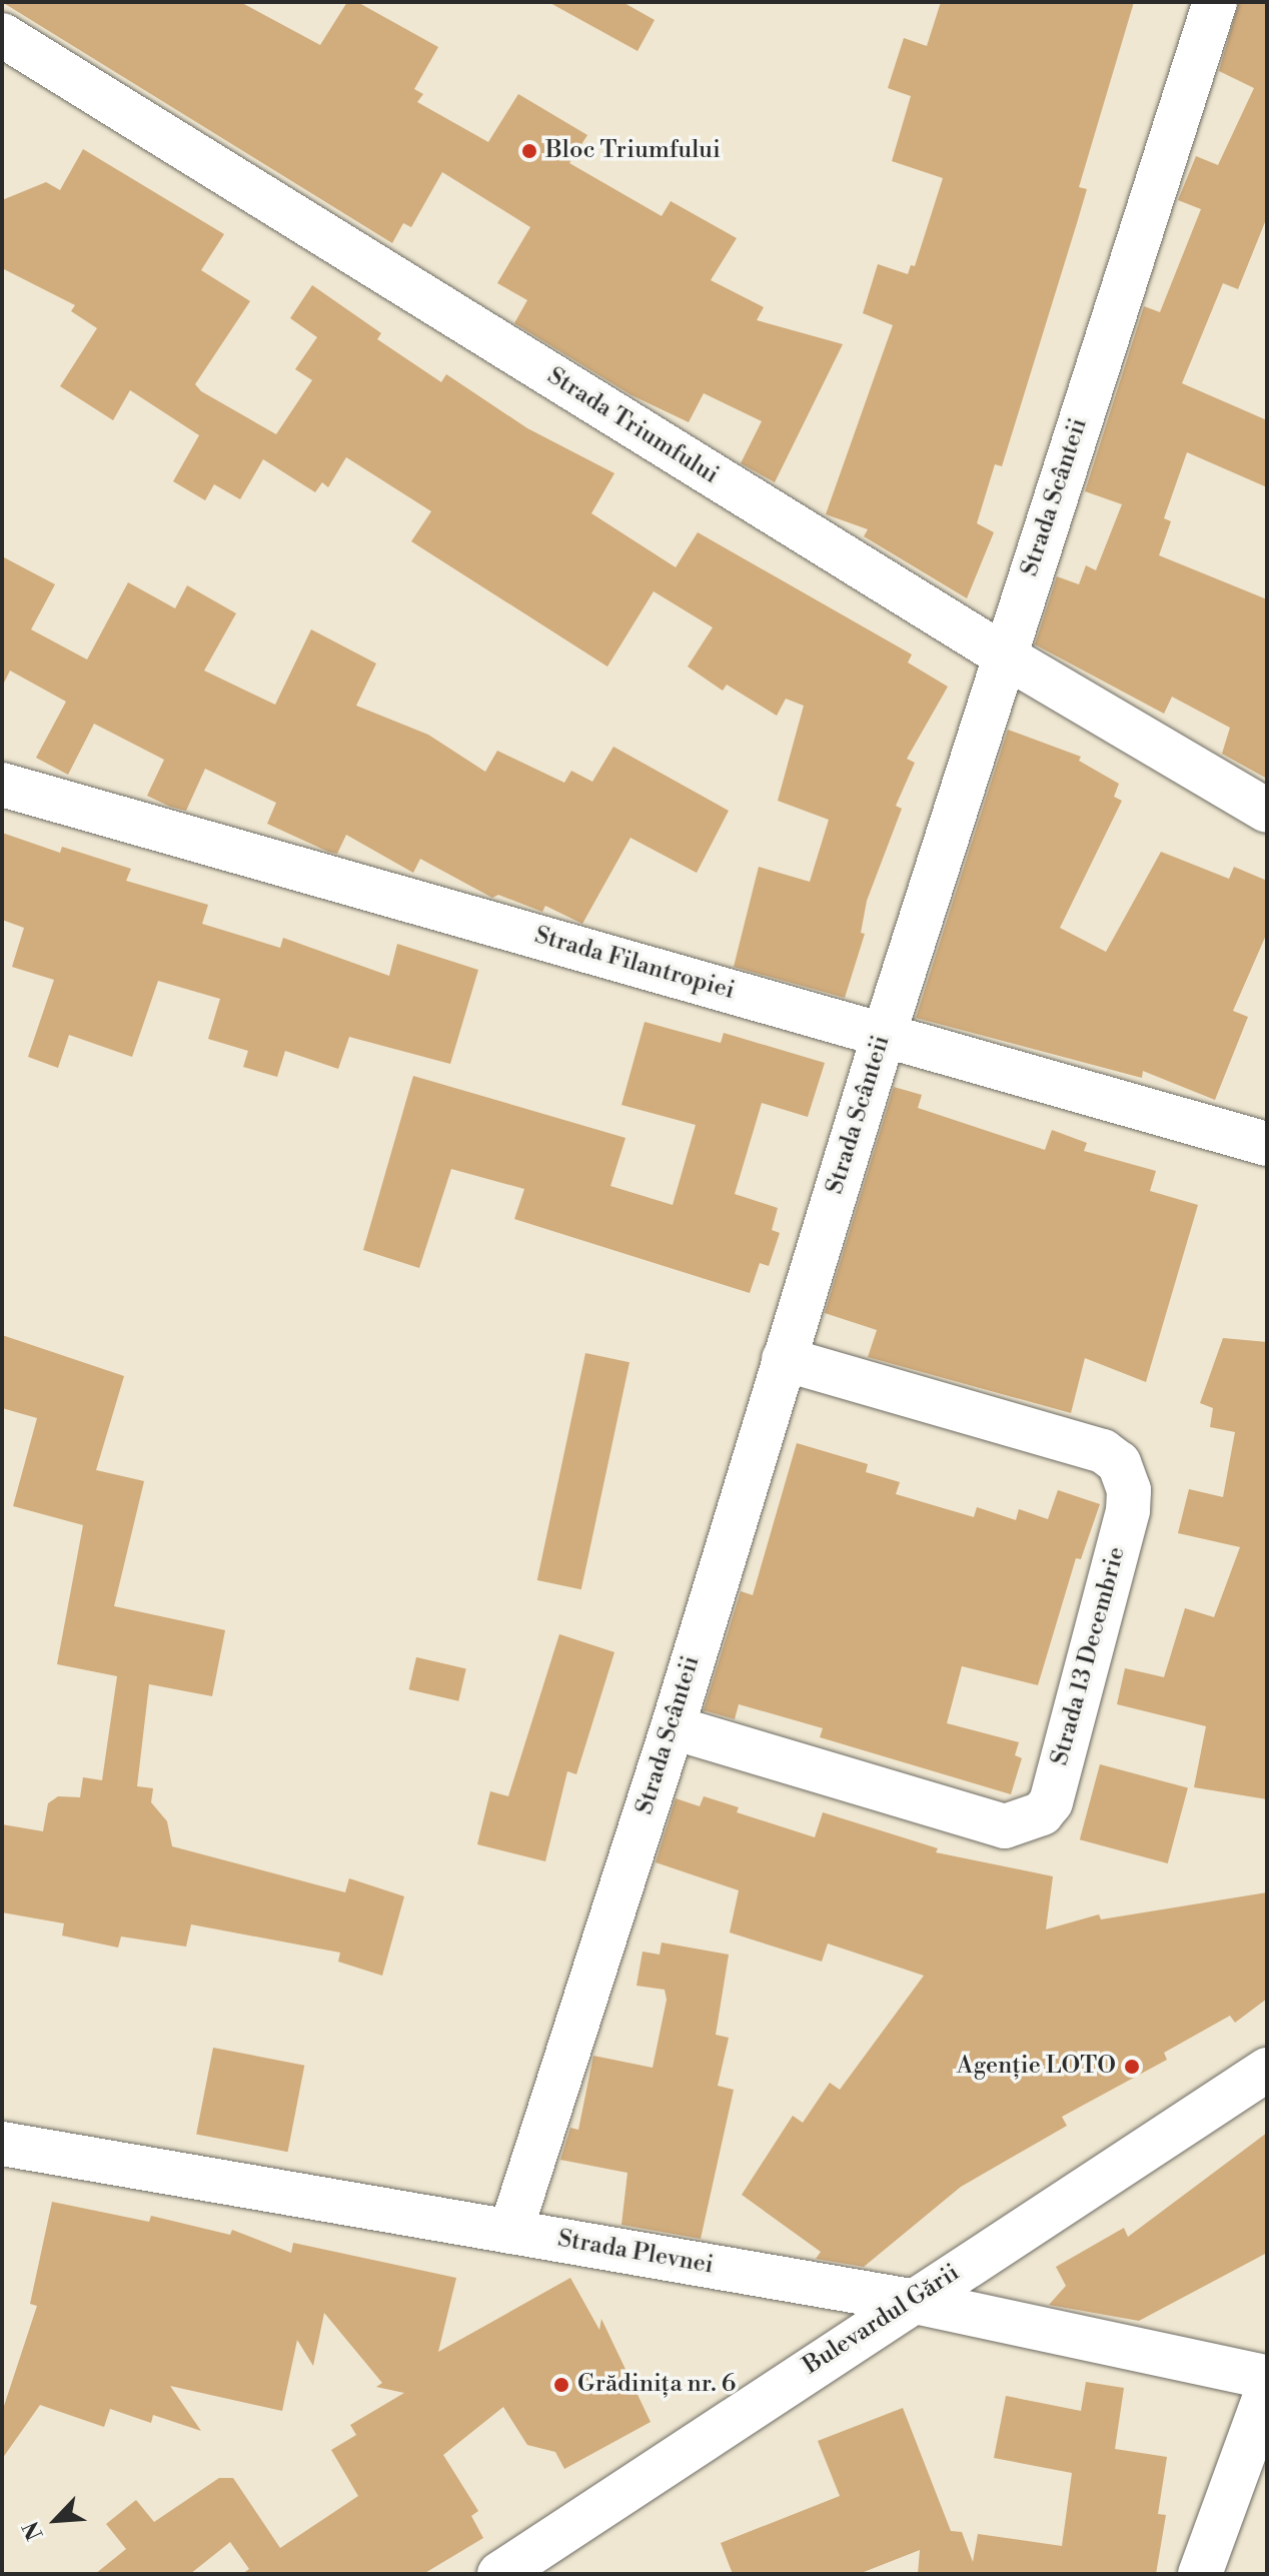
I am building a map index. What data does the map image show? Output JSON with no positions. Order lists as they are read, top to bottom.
{
  "streets": {
    "street": [
      "Strada Triumfului",
      "Strada Scânteii",
      "Strada Filantropiei",
      "Strada 13 Decembrie",
      "Strada Plevnei",
      "Bulevardul Gării"
    ]
  },
  "crossings": [
    ["Strada Triumfului", "Strada Scânteii"],
    ["Strada Scânteii", "Strada Filantropiei"],
    ["Strada Scânteii", "Strada 13 Decembrie"],
    ["Strada Scânteii", "Strada Plevnei"],
    ["Strada Plevnei", "Bulevardul Gării"]
  ],
  "places": ["Bloc Triumfului", "Agenție LOTO", "Grădinița nr. 6"],
  "north": "bottom left"
}
